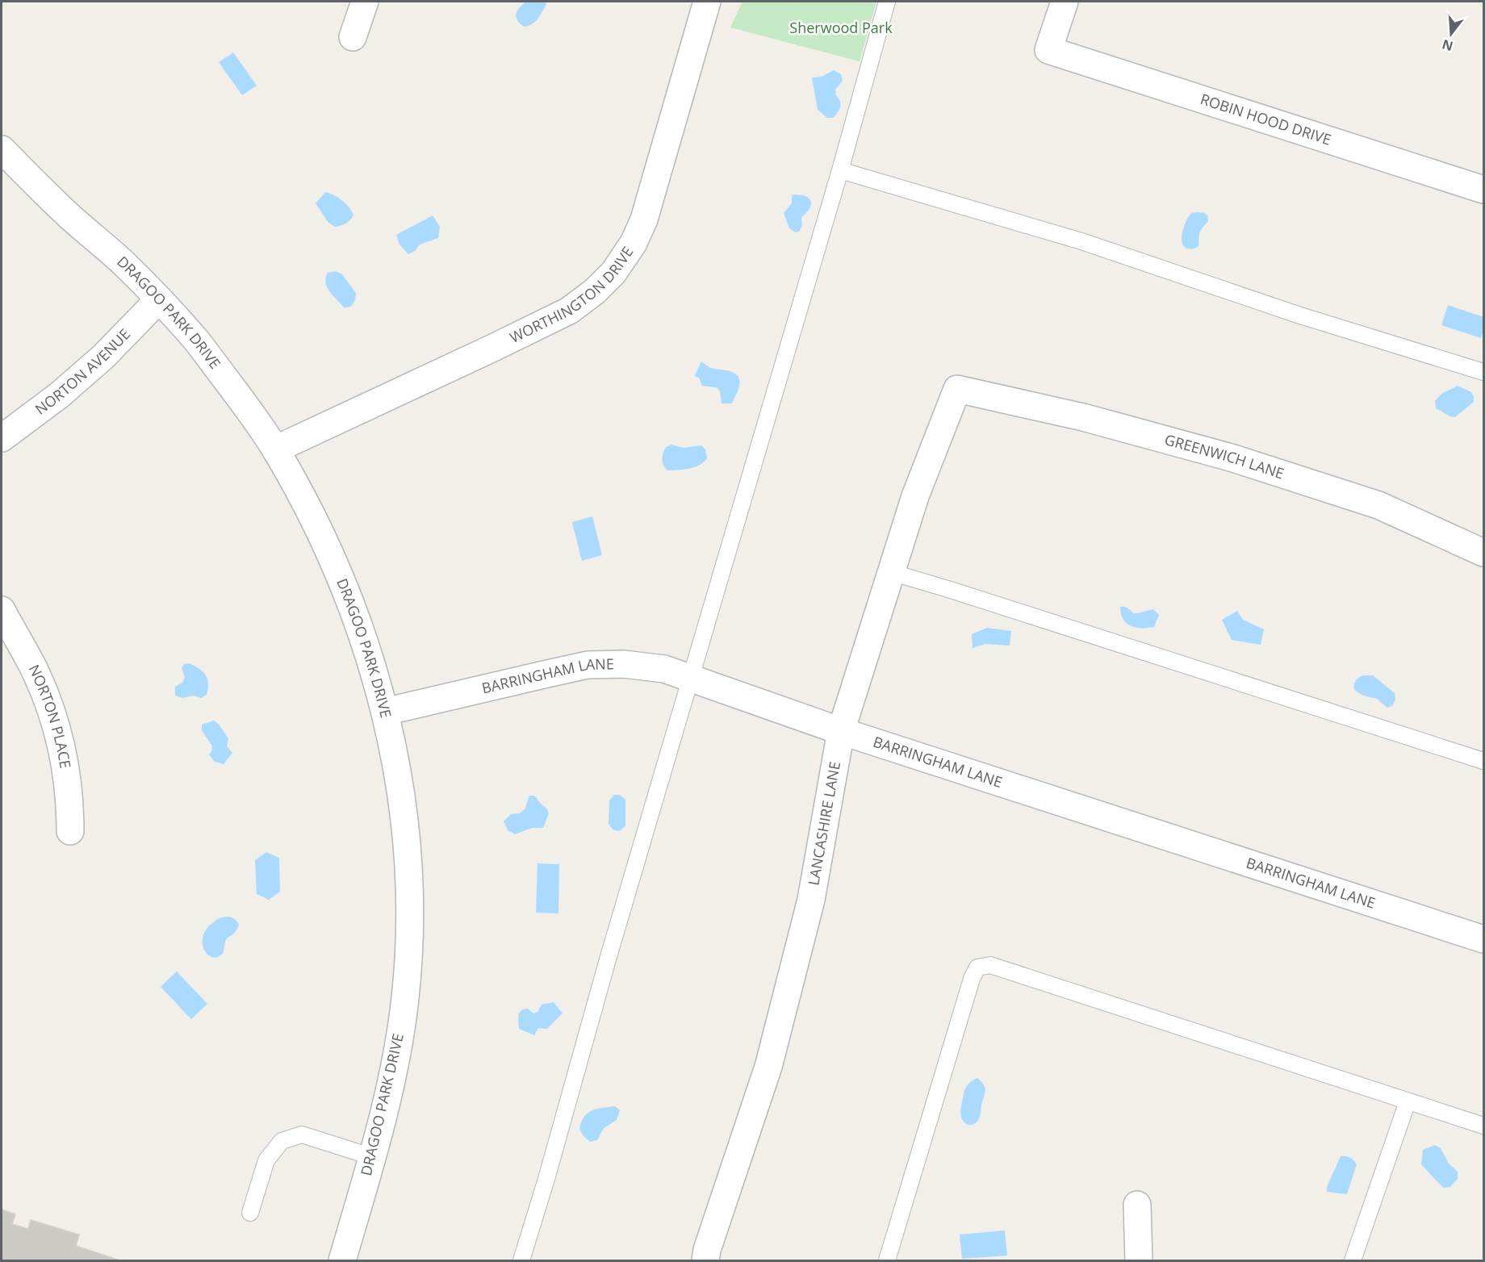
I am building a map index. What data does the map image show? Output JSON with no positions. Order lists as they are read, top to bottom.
{
  "streets": {
    "street": [
      "ROBIN HOOD DRIVE",
      "WORTHINGTON DRIVE",
      "DRAGOO PARK DRIVE",
      "NORTON AVENUE",
      "GREENWICH LANE",
      "BARRINGHAM LANE",
      "NORTON PLACE",
      "LANCASHIRE LANE"
    ]
  },
  "crossings": [
    ["WORTHINGTON DRIVE", "DRAGOO PARK DRIVE"],
    ["DRAGOO PARK DRIVE", "NORTON AVENUE"],
    ["DRAGOO PARK DRIVE", "BARRINGHAM LANE"],
    ["GREENWICH LANE", "LANCASHIRE LANE"],
    ["BARRINGHAM LANE", "LANCASHIRE LANE"]
  ],
  "parks": ["Sherwood Park"],
  "north": "bottom"
}
